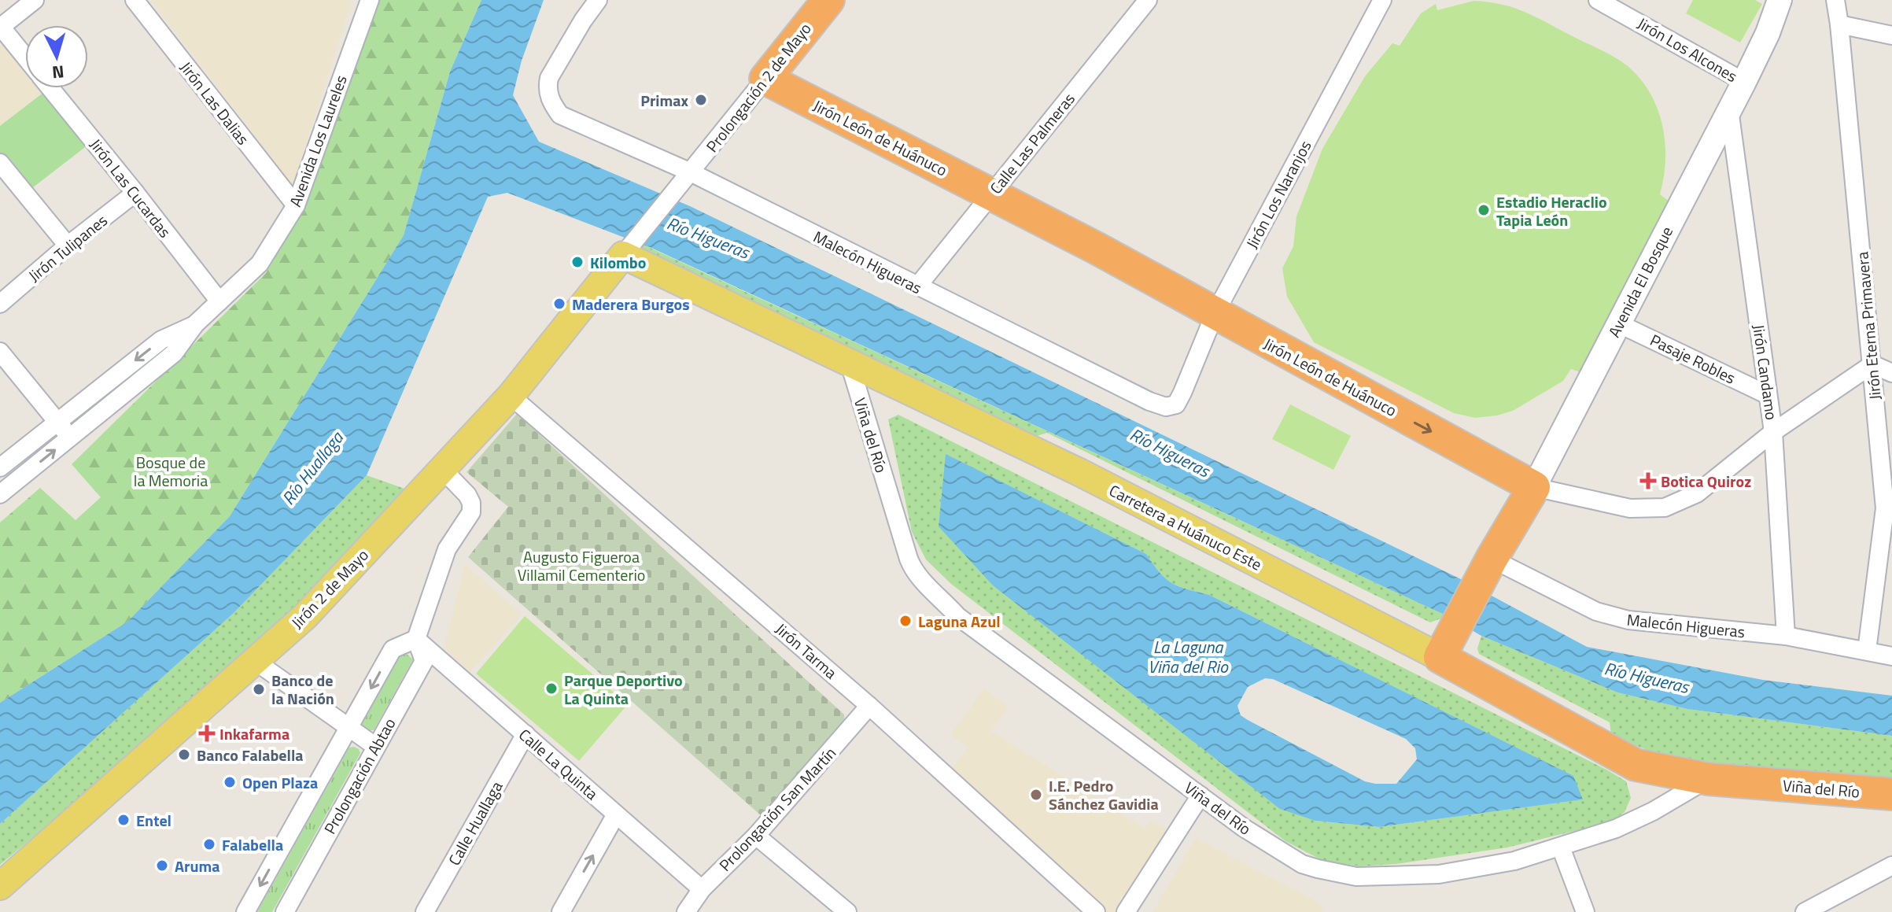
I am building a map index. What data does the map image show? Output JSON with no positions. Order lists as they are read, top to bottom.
{
  "streets": {
    "highway": [
      "Prolongación 2 de Mayo",
      "Jirón León de Huánuco",
      "Avenida El Bosque",
      "Viña del Río",
      "Carretera a Huánuco Este"
    ],
    "main road": ["Jirón 2 de Mayo"],
    "street": [
      "Jirón Los Alcones",
      "Jirón Las Dalias",
      "Avenida Los Laureles",
      "Calle Las Palmeras",
      "Jirón Las Cucardas",
      "Jirón Los Naranjos",
      "Jirón Tulipanes",
      "Malecón Higueras",
      "Jirón Eterna Primavera",
      "Pasaje Robles",
      "Jirón Candamo",
      "Jirón Tarma",
      "Calle La Quinta",
      "Prolongación Abtao",
      "Prolongación San Martín",
      "Calle Huallaga"
    ]
  },
  "crossings": [
    ["Jirón Los Alcones", "Avenida El Bosque"],
    ["Prolongación 2 de Mayo", "Jirón León de Huánuco"],
    ["Prolongación 2 de Mayo", "Malecón Higueras"],
    ["Prolongación 2 de Mayo", "Carretera a Huánuco Este"],
    ["Prolongación 2 de Mayo", "Jirón 2 de Mayo"],
    ["Jirón Las Dalias", "Avenida Los Laureles"],
    ["Jirón León de Huánuco", "Calle Las Palmeras"],
    ["Jirón León de Huánuco", "Jirón Los Naranjos"],
    ["Jirón León de Huánuco", "Avenida El Bosque"],
    ["Jirón León de Huánuco", "Jirón Eterna Primavera"],
    ["Jirón León de Huánuco", "Jirón Candamo"],
    ["Avenida Los Laureles", "Jirón Las Cucardas"],
    ["Calle Las Palmeras", "Malecón Higueras"],
    ["Jirón Las Cucardas", "Jirón Tulipanes"],
    ["Jirón Los Naranjos", "Malecón Higueras"],
    ["Malecón Higueras", "Avenida El Bosque"],
    ["Malecón Higueras", "Jirón Eterna Primavera"],
    ["Malecón Higueras", "Jirón Candamo"],
    ["Avenida El Bosque", "Pasaje Robles"],
    ["Avenida El Bosque", "Jirón Candamo"],
    ["Avenida El Bosque", "Carretera a Huánuco Este"],
    ["Pasaje Robles", "Jirón Candamo"],
    ["Viña del Río", "Carretera a Huánuco Este"],
    ["Carretera a Huánuco Este", "Jirón 2 de Mayo"],
    ["Jirón 2 de Mayo", "Jirón Tarma"],
    ["Jirón 2 de Mayo", "Prolongación Abtao"],
    ["Jirón Tarma", "Prolongación San Martín"],
    ["Calle La Quinta", "Prolongación Abtao"],
    ["Calle La Quinta", "Prolongación San Martín"],
    ["Calle La Quinta", "Calle Huallaga"]
  ],
  "water": ["Río Higueras", "Río Huallaga", "La Laguna Viña del Rio"],
  "parks": ["Bosque de la Memoria", "Augusto Figueroa Villamil Cementerio"],
  "places": {
    "other": [
      "Primax",
      "Estadio Heraclio Tapia León",
      "Kilombo",
      "Maderera Burgos",
      "Laguna Azul",
      "Parque Deportivo La Quinta",
      "Banco de la Nación",
      "Banco Falabella",
      "Open Plaza",
      "I.E. Pedro Sánchez Gavidia",
      "Entel",
      "Falabella",
      "Aruma"
    ],
    "health": ["Botica Quiroz", "Inkafarma"]
  },
  "north": "bottom"
}
